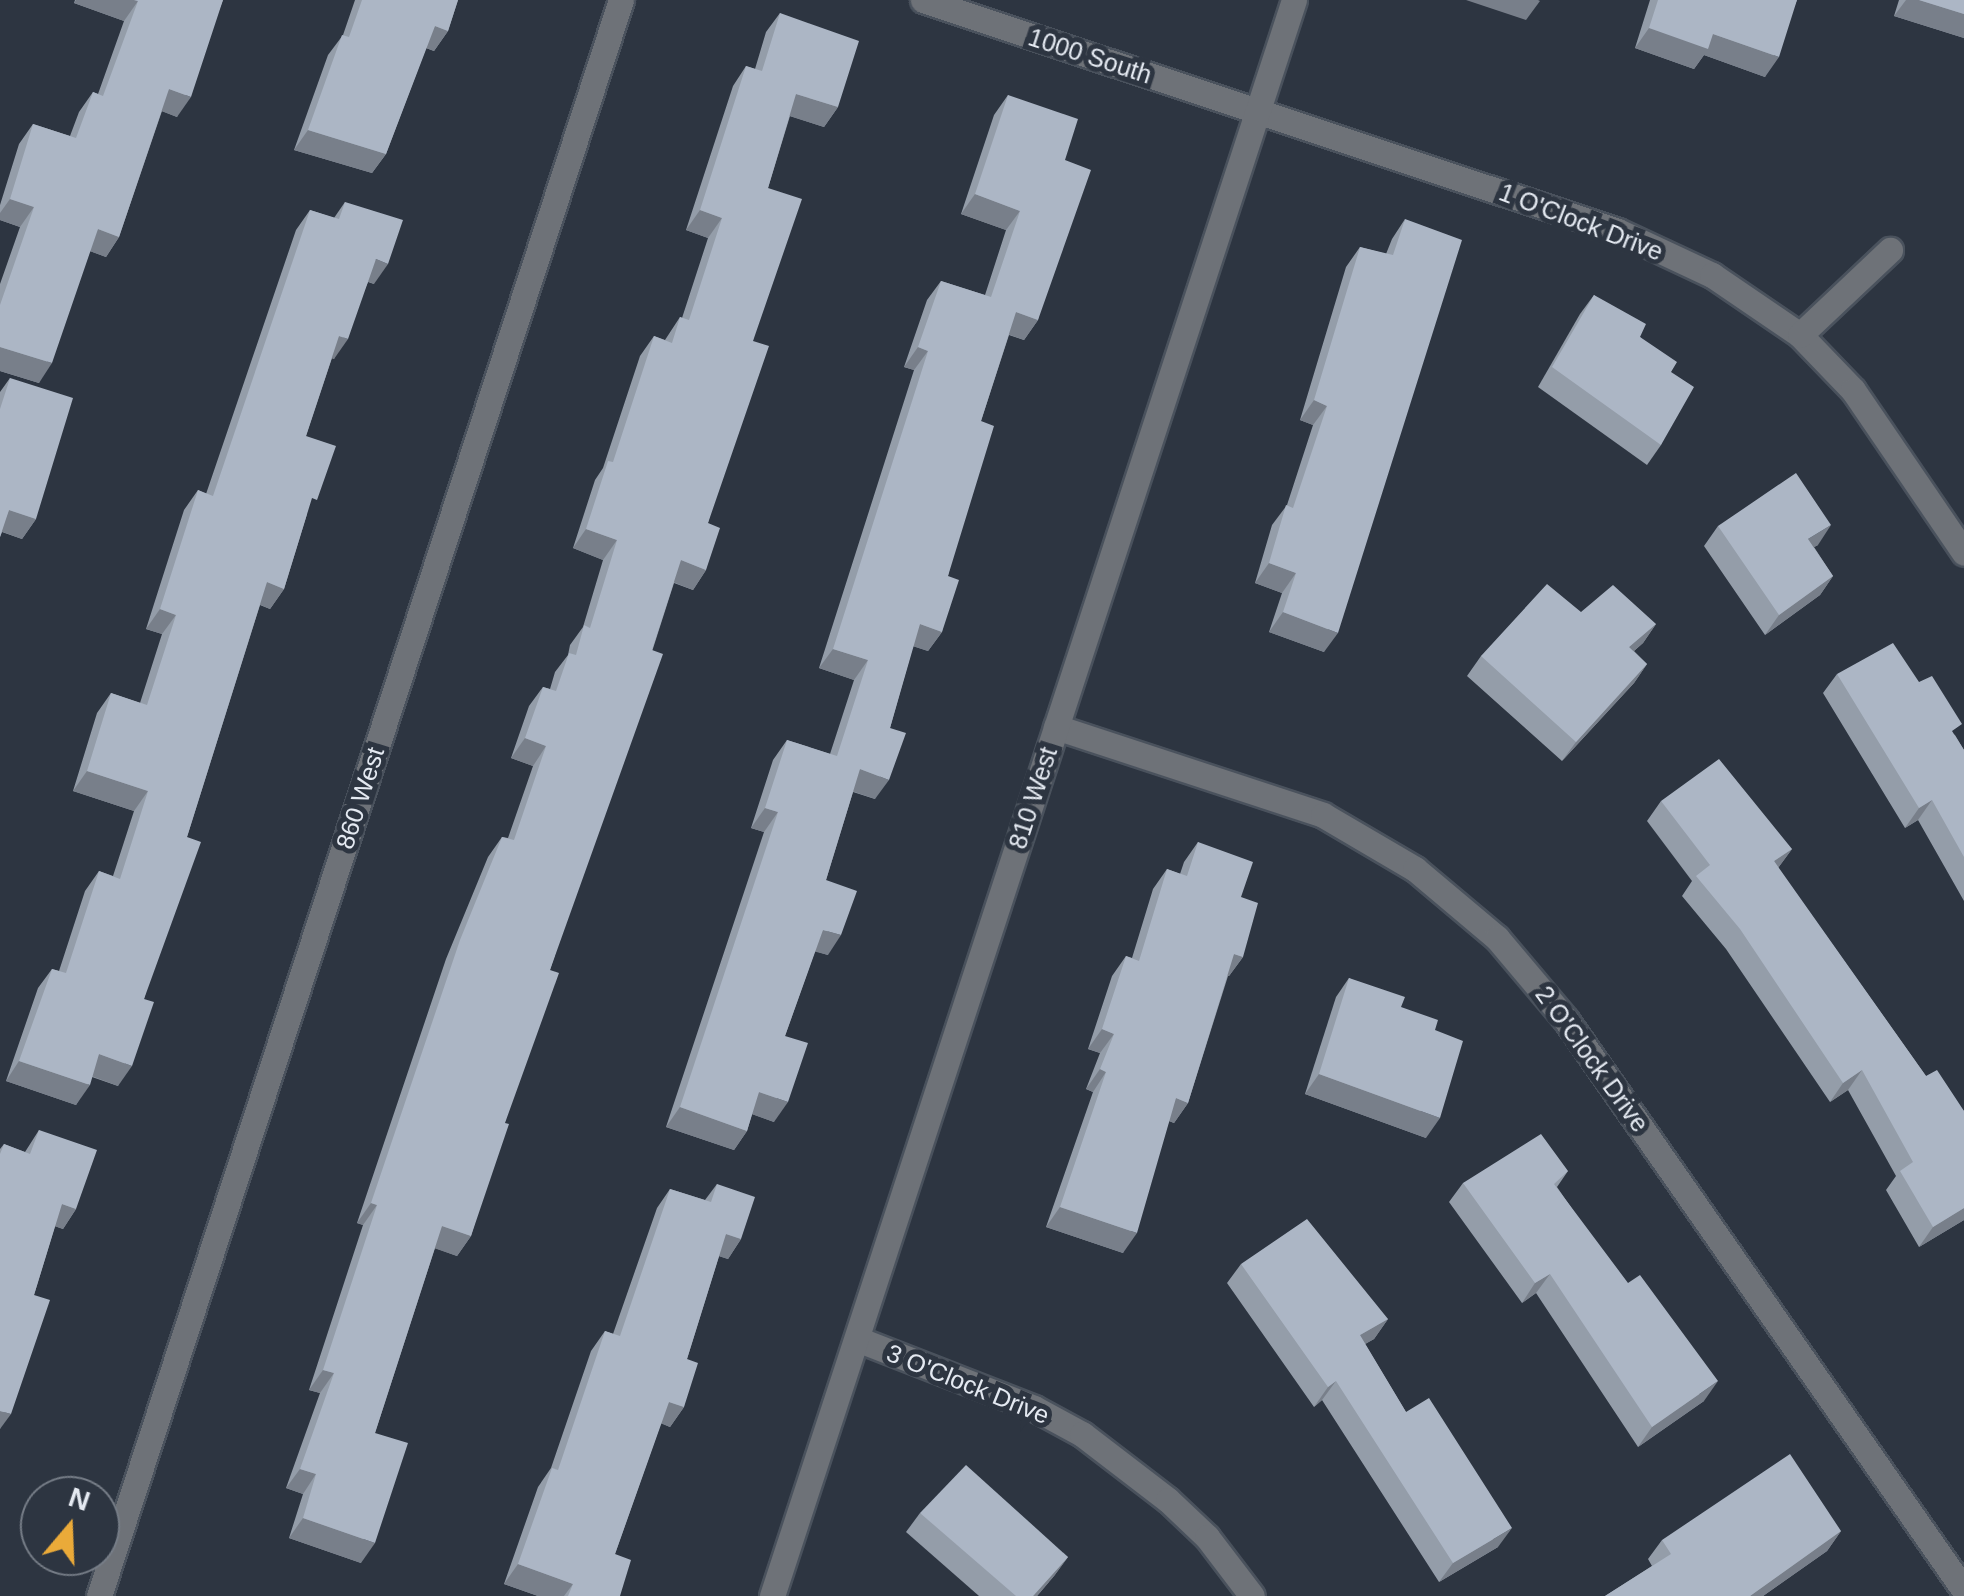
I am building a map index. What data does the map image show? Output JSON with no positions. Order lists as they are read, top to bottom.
{
  "streets": {
    "street": [
      "1000 South",
      "1 O'Clock Drive",
      "860 West",
      "810 West",
      "2 O'Clock Drive",
      "3 O'Clock Drive"
    ]
  },
  "crossings": [
    ["1000 South", "1 O'Clock Drive"],
    ["1000 South", "810 West"],
    ["1 O'Clock Drive", "810 West"],
    ["810 West", "2 O'Clock Drive"],
    ["810 West", "3 O'Clock Drive"]
  ],
  "north": "top"
}
